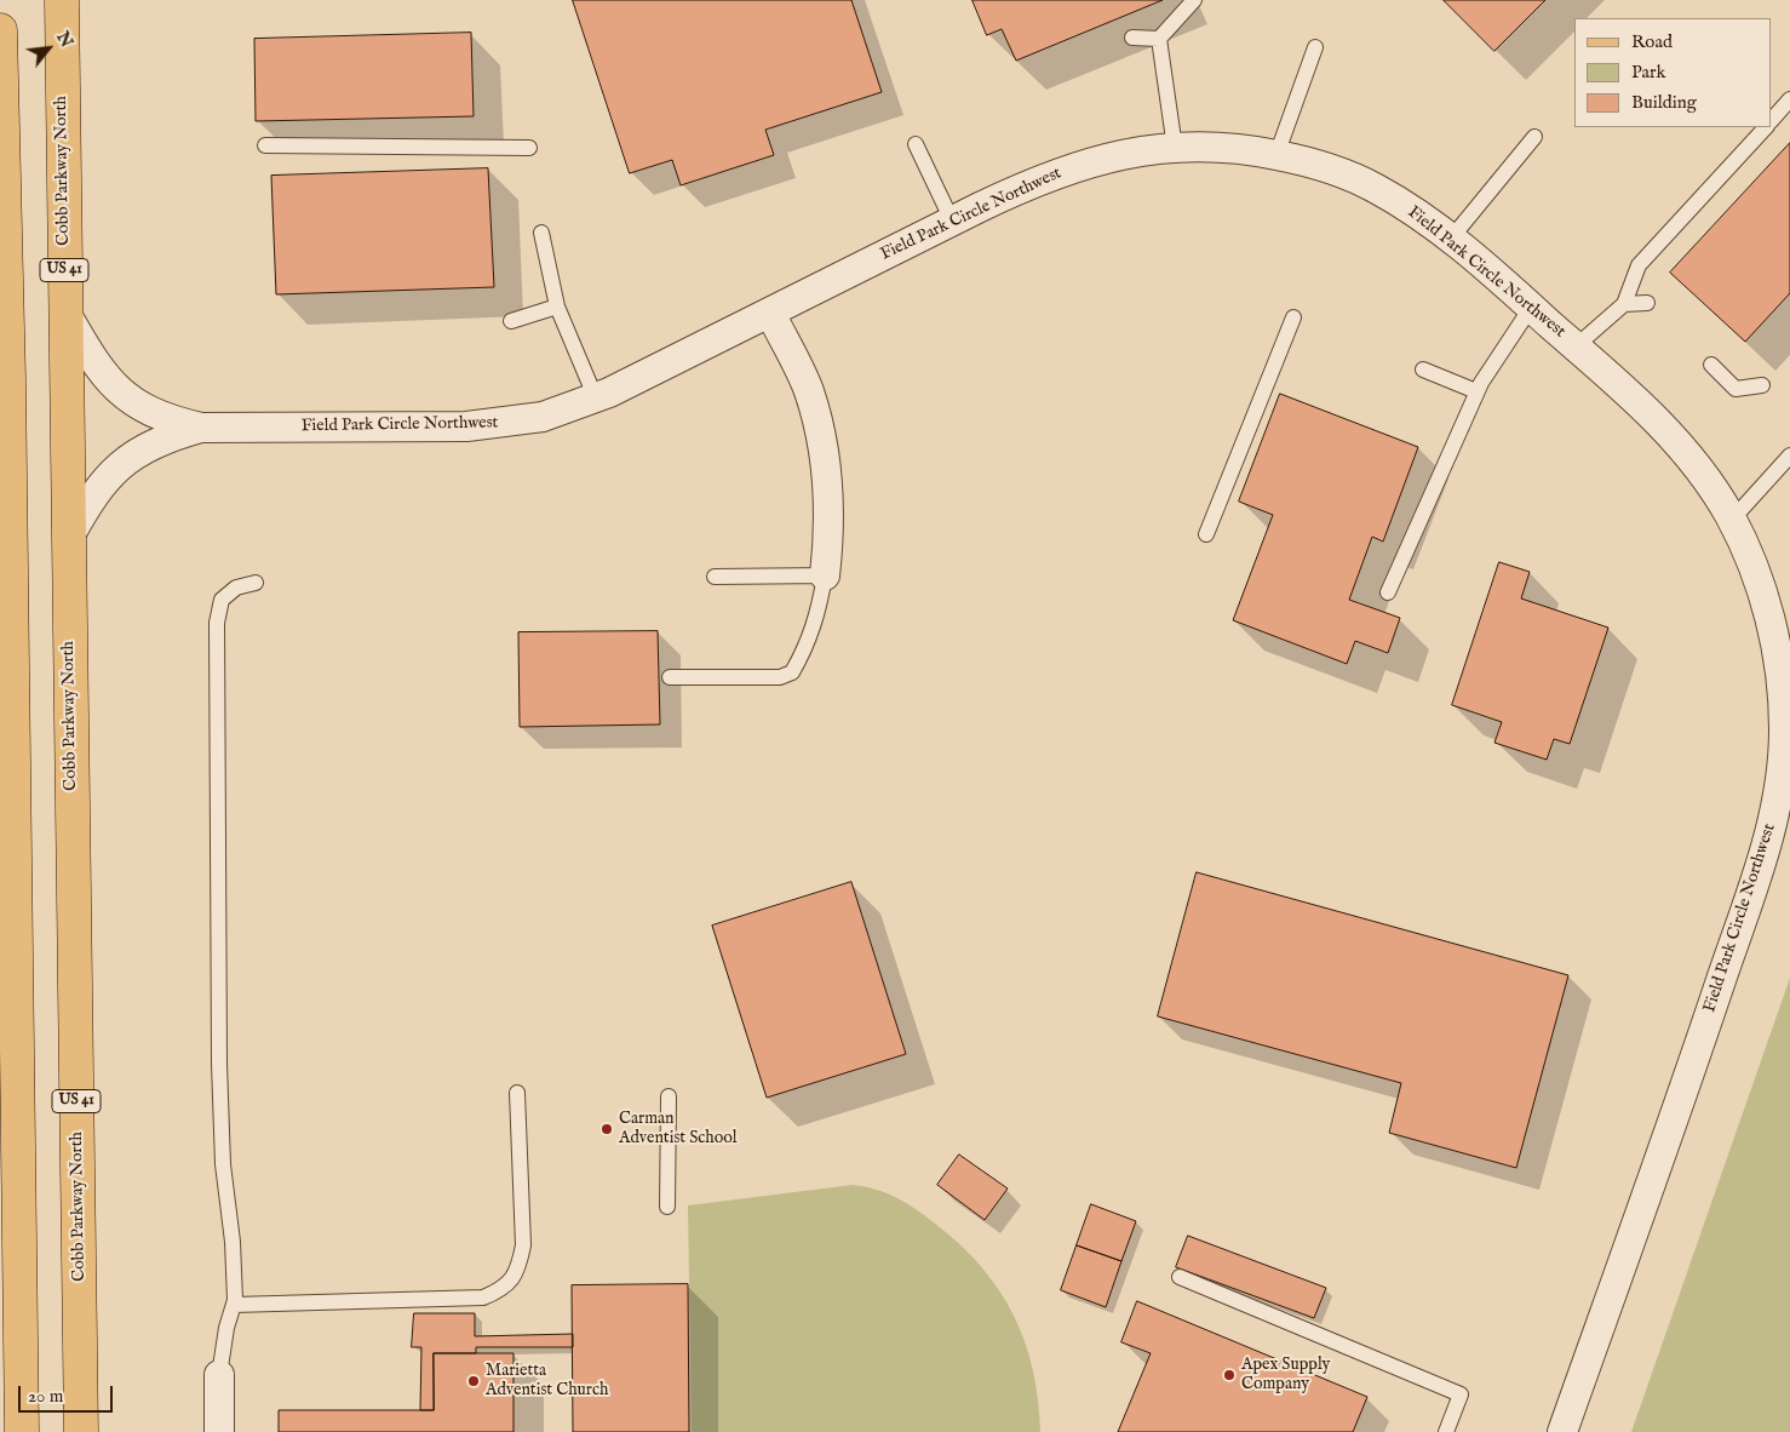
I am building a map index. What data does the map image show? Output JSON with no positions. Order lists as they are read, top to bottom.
{
  "streets": {
    "main road": ["Cobb Parkway North", "US 41"],
    "street": ["Field Park Circle Northwest"]
  },
  "crossings": [
    ["Cobb Parkway North", "Field Park Circle Northwest"]
  ],
  "places": ["Carman Adventist School", "Apex Supply Company", "Marietta Adventist Church"],
  "legend": ["Road", "Park", "Building"],
  "scale_bar": "20 m",
  "north": "top right"
}
